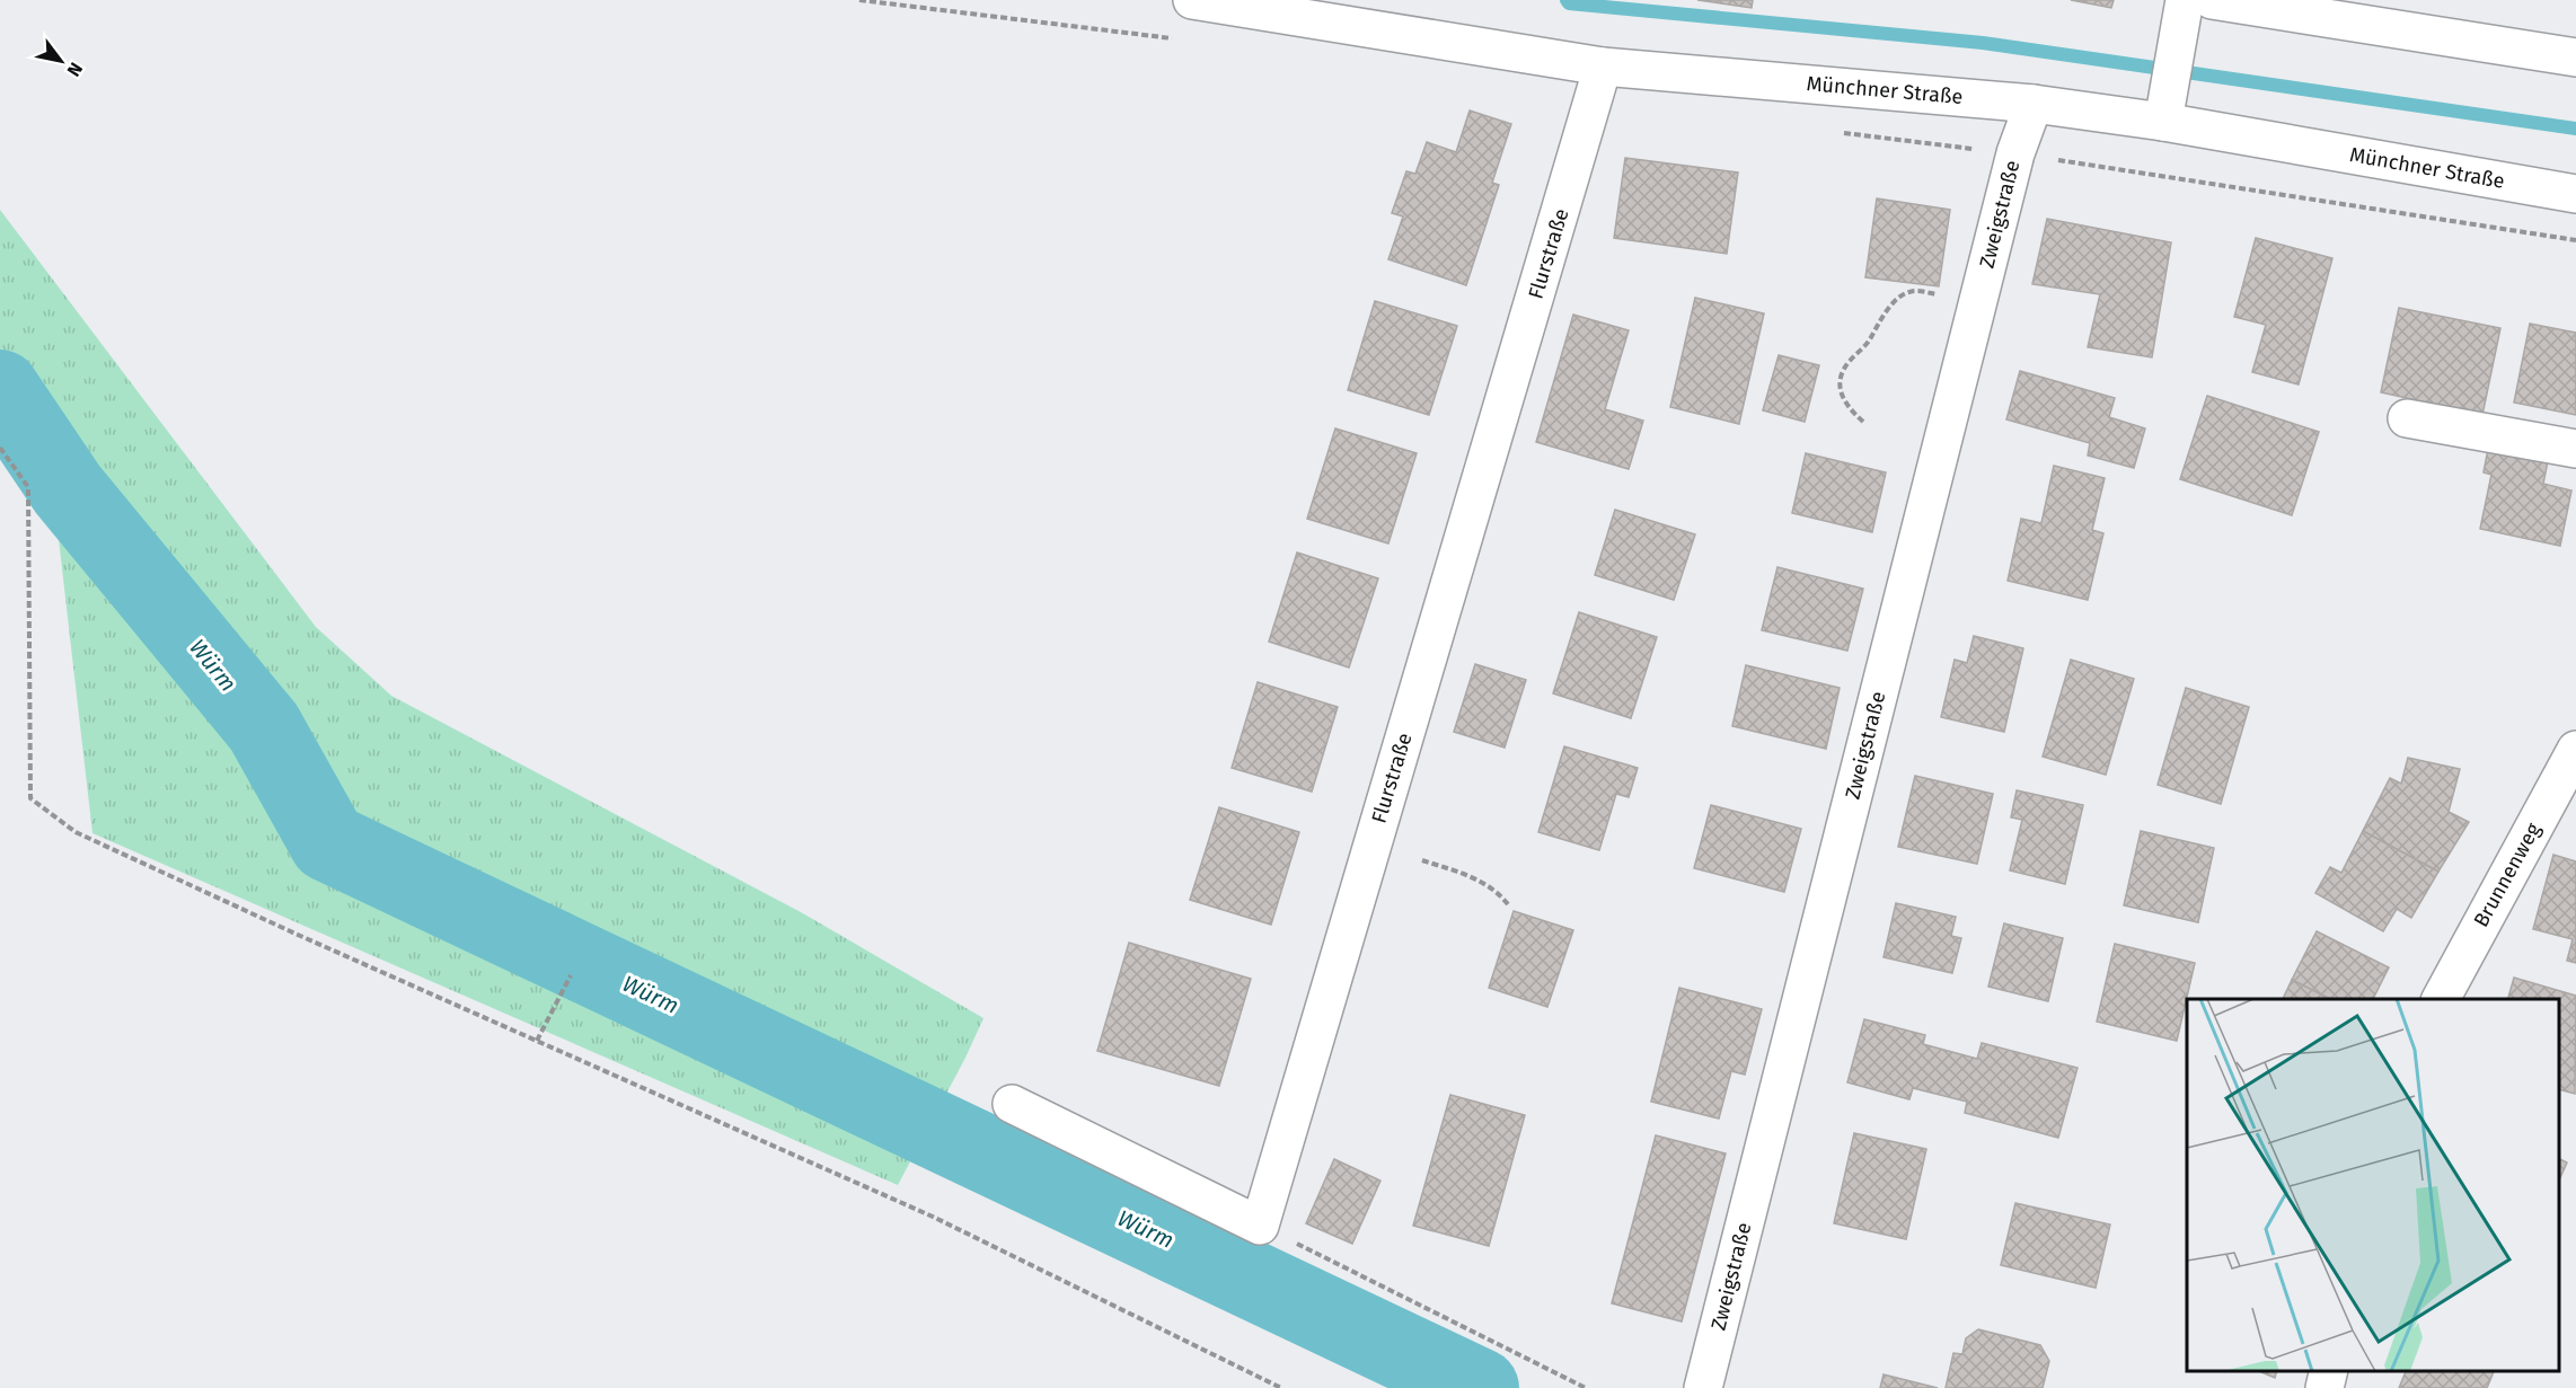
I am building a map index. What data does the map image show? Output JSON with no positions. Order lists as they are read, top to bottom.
{
  "streets": {
    "street": [
      "Münchner Straße",
      "Zweigstraße",
      "Flurstraße",
      "Brunnenweg"
    ]
  },
  "crossings": [
    ["Münchner Straße", "Zweigstraße"],
    ["Münchner Straße", "Flurstraße"]
  ],
  "water": ["Würm"],
  "north": "bottom right"
}
